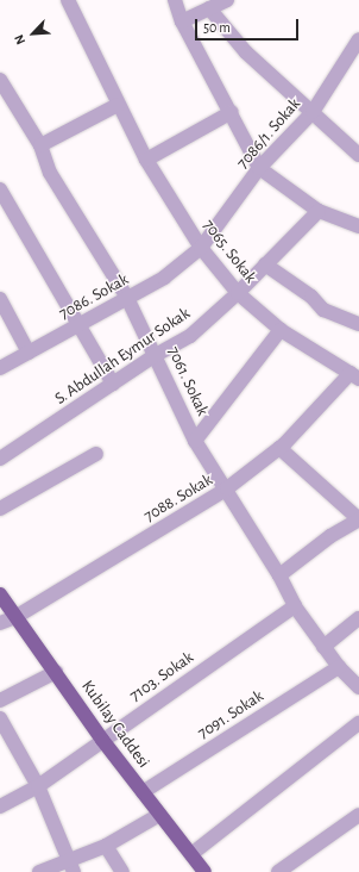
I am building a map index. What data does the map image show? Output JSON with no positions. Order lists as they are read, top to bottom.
{
  "streets": {
    "main road": ["Kubilay Caddesi"],
    "street": [
      "7086/1. Sokak",
      "7065. Sokak",
      "7086. Sokak",
      "S. Abdullah Eymur Sokak",
      "7061. Sokak",
      "7088. Sokak",
      "7103. Sokak",
      "7091. Sokak"
    ]
  },
  "crossings": [
    ["7086/1. Sokak", "7065. Sokak"],
    ["7086/1. Sokak", "7086. Sokak"],
    ["7065. Sokak", "7086. Sokak"],
    ["7065. Sokak", "S. Abdullah Eymur Sokak"],
    ["7065. Sokak", "7088. Sokak"],
    ["7086. Sokak", "7061. Sokak"],
    ["S. Abdullah Eymur Sokak", "7061. Sokak"],
    ["7061. Sokak", "7088. Sokak"],
    ["7061. Sokak", "7103. Sokak"],
    ["7061. Sokak", "7091. Sokak"],
    ["7088. Sokak", "Kubilay Caddesi"],
    ["7103. Sokak", "Kubilay Caddesi"],
    ["7091. Sokak", "Kubilay Caddesi"]
  ],
  "scale_bar": "50 m",
  "north": "bottom left"
}
